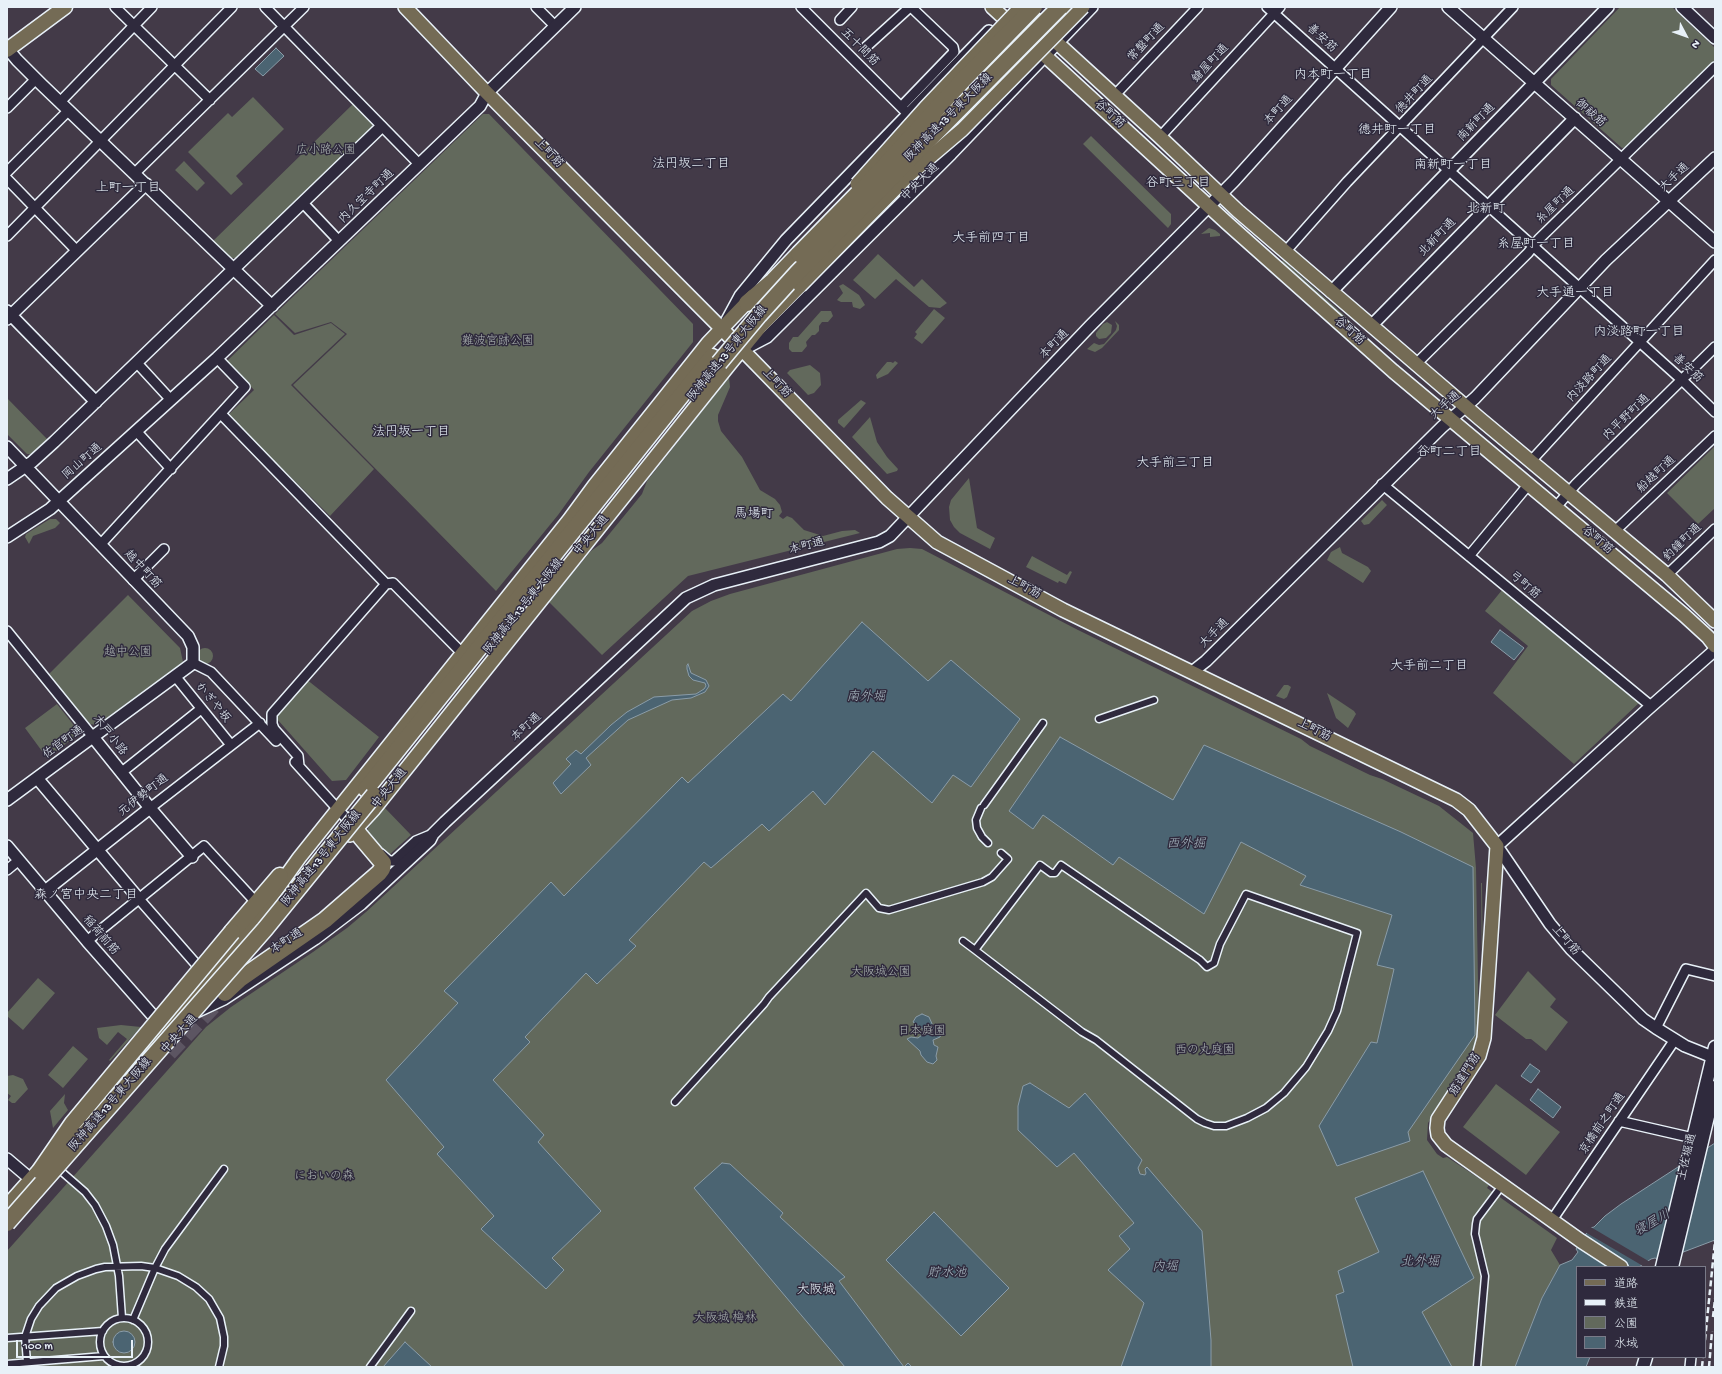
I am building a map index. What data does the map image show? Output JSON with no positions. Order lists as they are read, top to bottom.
{
  "streets": {
    "highway": ["阪神高速13号東大阪線"],
    "main road": [
      "谷町筋",
      "上町筋",
      "中央大通",
      "筋違門筋",
      "土佐堀通"
    ],
    "street": [
      "善安筋",
      "常盤町通",
      "五十間筋",
      "鎗屋町通",
      "徳井町通",
      "本町通",
      "御祓筋",
      "南新町通",
      "大手通",
      "内久宝寺町通",
      "糸屋町通",
      "北新町通",
      "内淡路町通",
      "内平野町通",
      "岡山町通",
      "船越町通",
      "釣鐘町通",
      "越中町筋",
      "弓町筋",
      "かぎや坂",
      "木戸小路",
      "佐官町通",
      "元伊勢町通",
      "稲荷前筋",
      "京橋前之町通"
    ]
  },
  "crossings": [
    ["善安筋", "鎗屋町通"],
    ["善安筋", "徳井町通"],
    ["善安筋", "本町通"],
    ["善安筋", "南新町通"],
    ["善安筋", "大手通"],
    ["善安筋", "糸屋町通"],
    ["善安筋", "北新町通"],
    ["善安筋", "内淡路町通"],
    ["善安筋", "内平野町通"],
    ["常盤町通", "谷町筋"],
    ["五十間筋", "中央大通"],
    ["鎗屋町通", "谷町筋"],
    ["徳井町通", "御祓筋"],
    ["徳井町通", "谷町筋"],
    ["本町通", "谷町筋"],
    ["本町通", "上町筋"],
    ["本町通", "中央大通"],
    ["本町通", "稲荷前筋"],
    ["御祓筋", "南新町通"],
    ["御祓筋", "大手通"],
    ["御祓筋", "糸屋町通"],
    ["御祓筋", "北新町通"],
    ["谷町筋", "南新町通"],
    ["谷町筋", "大手通"],
    ["谷町筋", "中央大通"],
    ["谷町筋", "糸屋町通"],
    ["谷町筋", "北新町通"],
    ["谷町筋", "内淡路町通"],
    ["谷町筋", "内平野町通"],
    ["谷町筋", "船越町通"],
    ["谷町筋", "釣鐘町通"],
    ["阪神高速13号東大阪線", "中央大通"],
    ["上町筋", "大手通"],
    ["上町筋", "中央大通"],
    ["上町筋", "内久宝寺町通"],
    ["上町筋", "筋違門筋"],
    ["上町筋", "京橋前之町通"],
    ["上町筋", "土佐堀通"],
    ["大手通", "弓町筋"],
    ["中央大通", "稲荷前筋"],
    ["内久宝寺町通", "岡山町通"],
    ["岡山町通", "越中町筋"],
    ["越中町筋", "佐官町通"],
    ["かぎや坂", "佐官町通"],
    ["かぎや坂", "元伊勢町通"],
    ["木戸小路", "佐官町通"],
    ["木戸小路", "元伊勢町通"],
    ["元伊勢町通", "稲荷前筋"],
    ["筋違門筋", "京橋前之町通"]
  ],
  "districts": [
    "内本町一丁目",
    "徳井町一丁目",
    "法円坂二丁目",
    "南新町一丁目",
    "谷町三丁目",
    "上町一丁目",
    "北新町",
    "大手前四丁目",
    "糸屋町一丁目",
    "大手通一丁目",
    "内淡路町一丁目",
    "法円坂一丁目",
    "谷町二丁目",
    "大手前三丁目",
    "馬場町",
    "大手前二丁目",
    "森ノ宮中央二丁目",
    "大阪城"
  ],
  "water": [
    "南外堀",
    "西外掘",
    "寝屋川",
    "北外堀",
    "内堀",
    "貯水池"
  ],
  "parks": [
    "広小路公園",
    "難波宮跡公園",
    "越中公園",
    "大阪城公園",
    "日本庭園",
    "西の丸庭園",
    "においの森",
    "大阪城 梅林"
  ],
  "legend": [
    "道路",
    "鉄道",
    "公園",
    "水域"
  ],
  "scale_bar": "100 m",
  "north": "bottom right"
}
